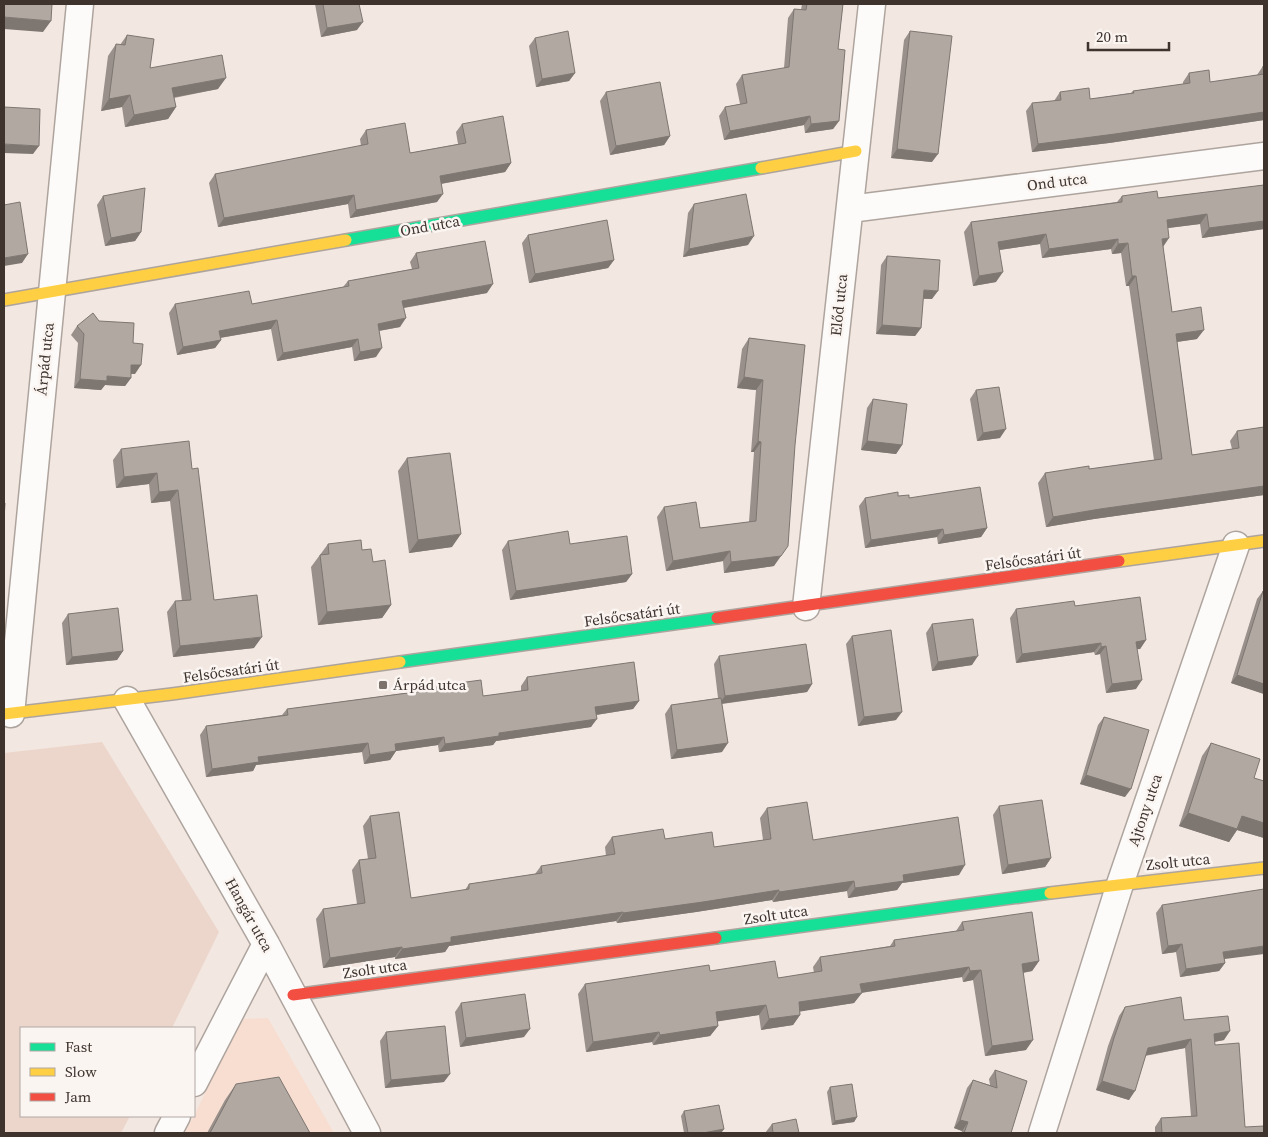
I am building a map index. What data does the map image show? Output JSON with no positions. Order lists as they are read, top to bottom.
{
  "streets": {
    "street": [
      "Ond utca",
      "Előd utca",
      "Árpád utca",
      "Felsőcsatári út",
      "Ajtony utca",
      "Zsolt utca",
      "Hangár utca"
    ]
  },
  "crossings": [
    ["Ond utca", "Előd utca"],
    ["Ond utca", "Árpád utca"],
    ["Előd utca", "Felsőcsatári út"],
    ["Árpád utca", "Felsőcsatári út"],
    ["Felsőcsatári út", "Ajtony utca"],
    ["Felsőcsatári út", "Hangár utca"],
    ["Ajtony utca", "Zsolt utca"],
    ["Zsolt utca", "Hangár utca"]
  ],
  "places": {
    "transit": ["Árpád utca"]
  },
  "legend": ["Fast", "Slow", "Jam"],
  "scale_bar": "20 m"
}
